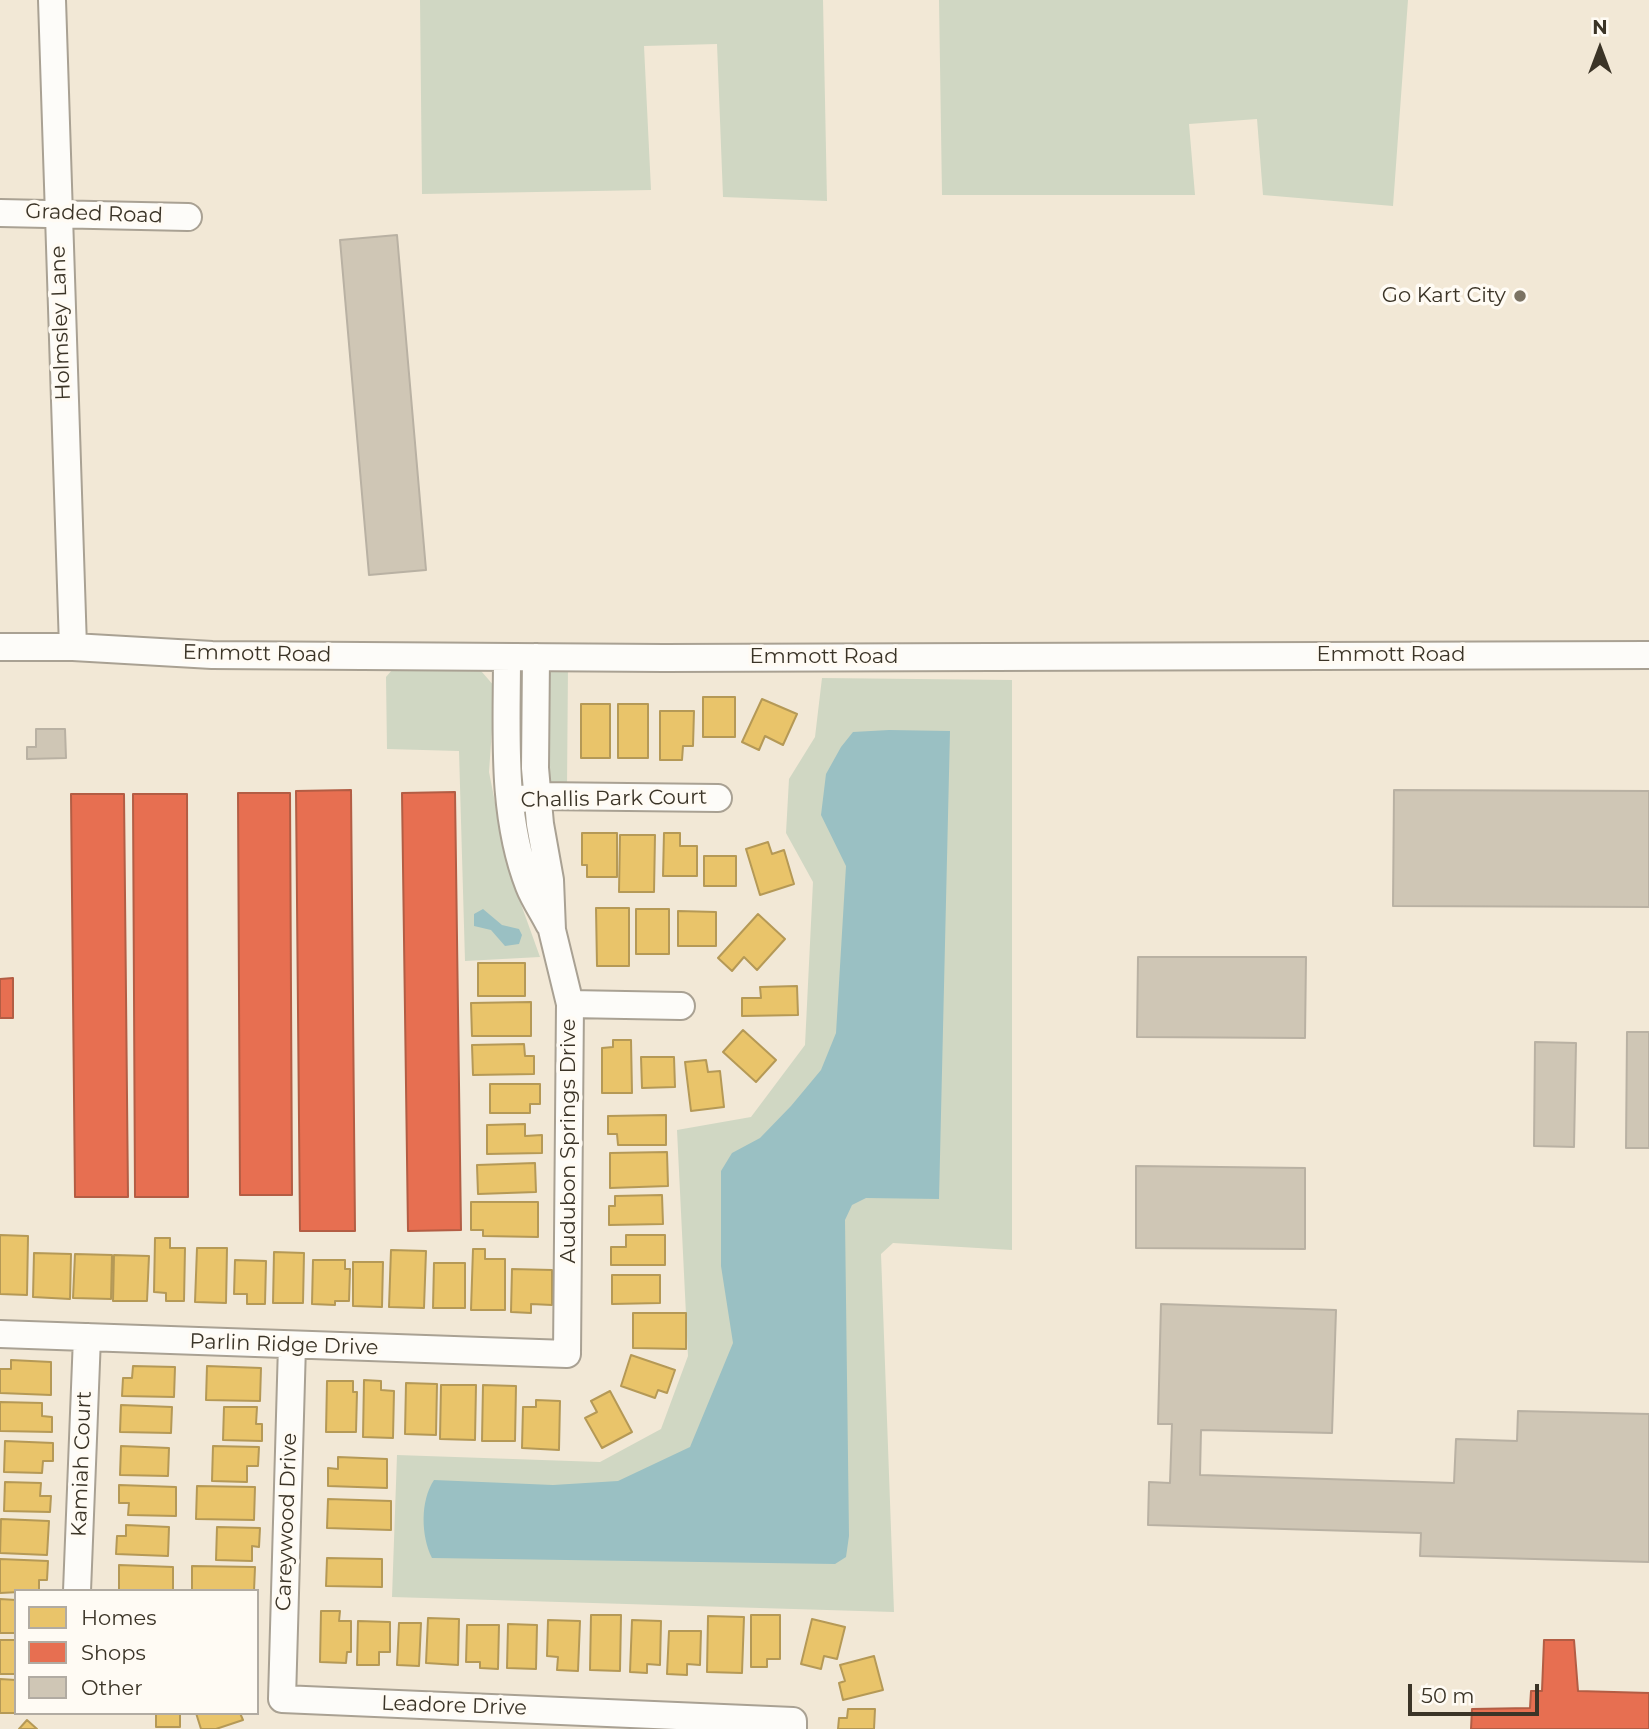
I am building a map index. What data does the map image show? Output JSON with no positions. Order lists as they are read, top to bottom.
{
  "streets": {
    "street": [
      "Graded Road",
      "Holmsley Lane",
      "Emmott Road",
      "Challis Park Court",
      "Audubon Springs Drive",
      "Parlin Ridge Drive",
      "Kamiah Court",
      "Careywood Drive",
      "Leadore Drive"
    ]
  },
  "crossings": [
    ["Graded Road", "Holmsley Lane"],
    ["Holmsley Lane", "Emmott Road"],
    ["Emmott Road", "Audubon Springs Drive"],
    ["Challis Park Court", "Audubon Springs Drive"],
    ["Audubon Springs Drive", "Parlin Ridge Drive"],
    ["Parlin Ridge Drive", "Kamiah Court"],
    ["Parlin Ridge Drive", "Careywood Drive"],
    ["Careywood Drive", "Leadore Drive"]
  ],
  "places": ["Go Kart City"],
  "legend": ["Homes", "Shops", "Other"],
  "scale_bar": "50 m",
  "north": "top"
}
